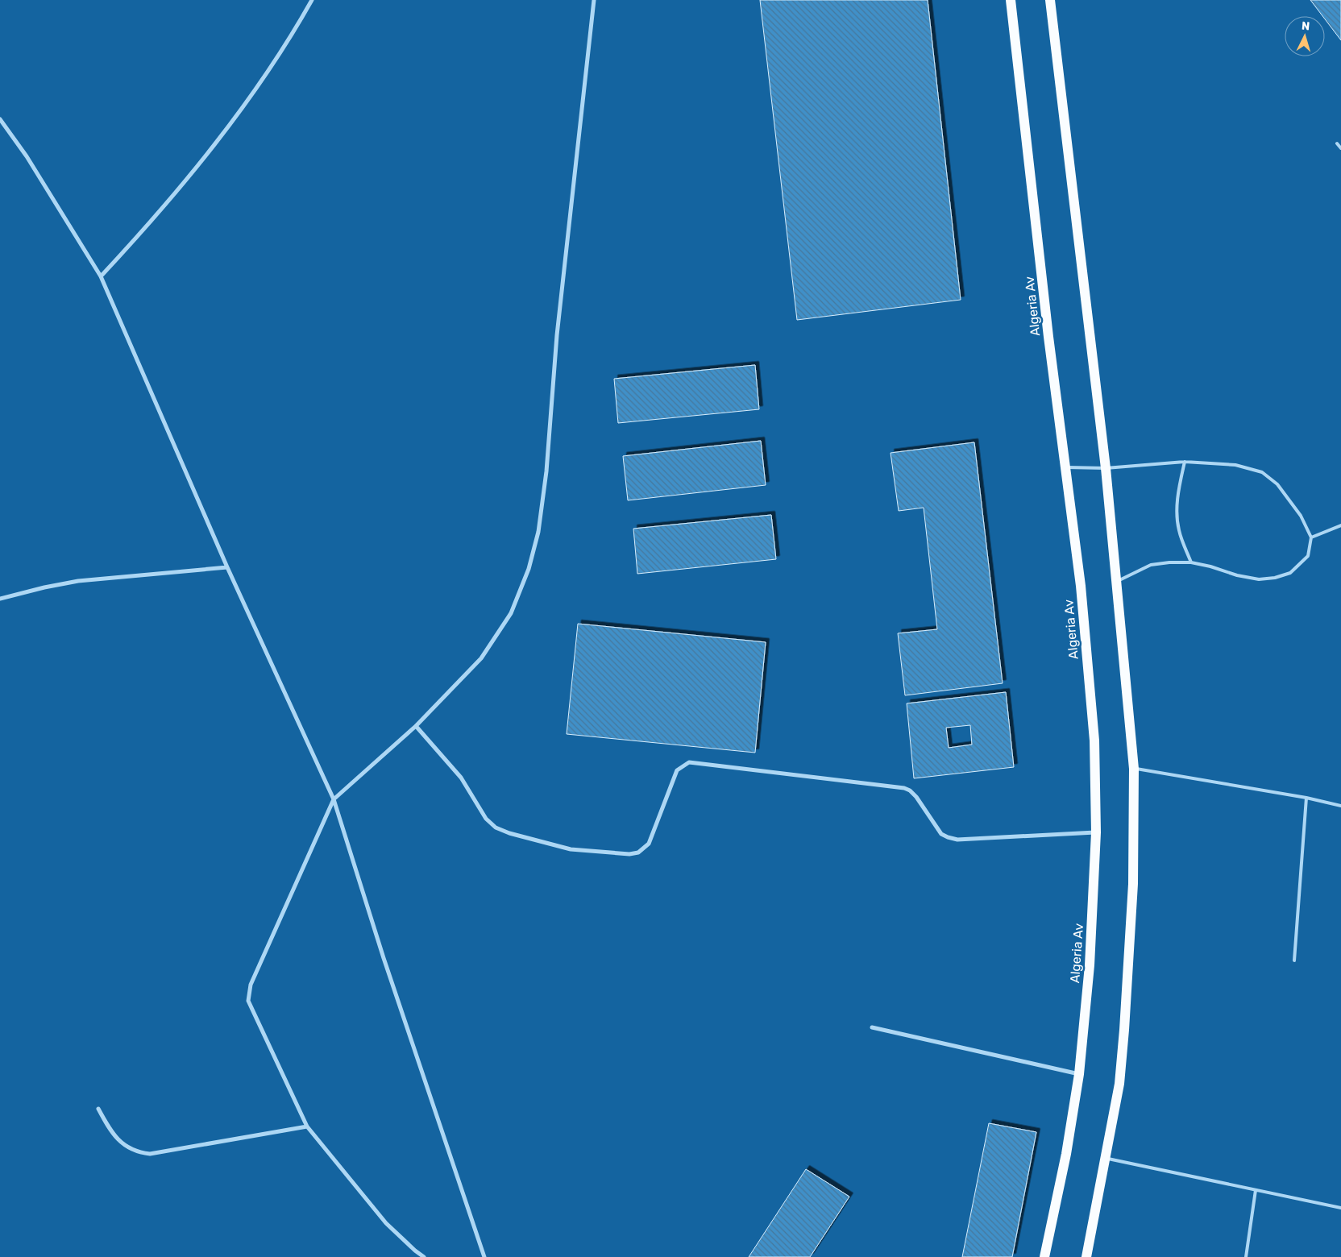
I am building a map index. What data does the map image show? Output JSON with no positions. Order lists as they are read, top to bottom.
{
  "streets": {
    "main road": ["Algeria Av"]
  },
  "north": "top"
}
